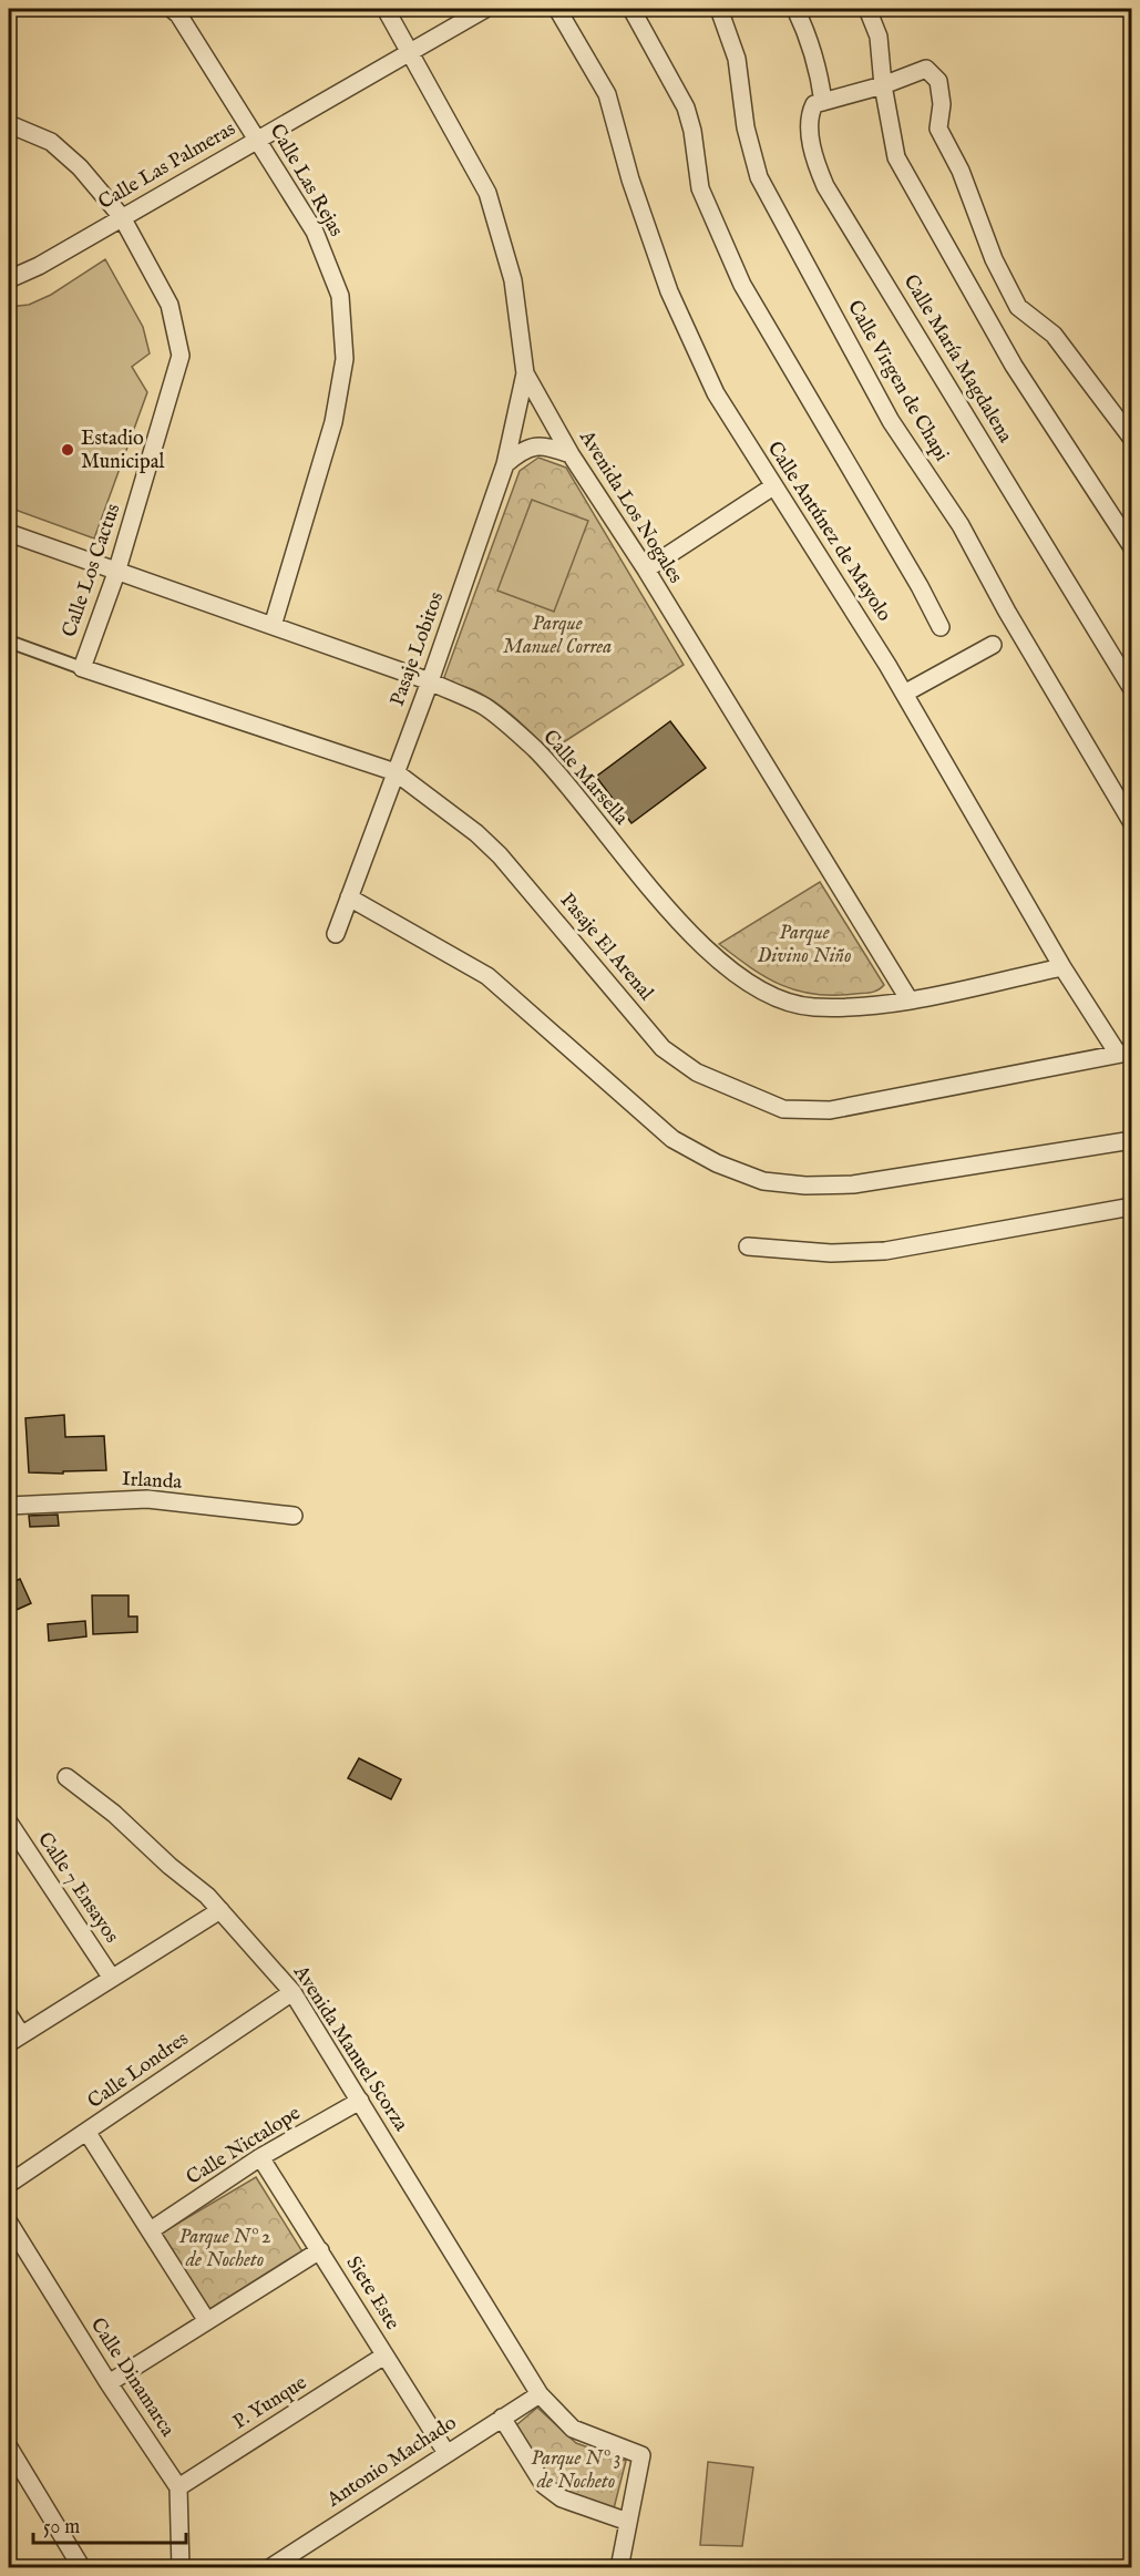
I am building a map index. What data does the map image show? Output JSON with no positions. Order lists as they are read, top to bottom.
{
  "streets": {
    "street": [
      "Calle Las Palmeras",
      "Calle Las Rejas",
      "Calle María Magdalena",
      "Calle Virgen de Chapi",
      "Avenida Los Nogales",
      "Calle Antúnez de Mayolo",
      "Calle Los Cactus",
      "Pasaje Lobitos",
      "Calle Marsella",
      "Pasaje El Arenal",
      "Irlanda",
      "Calle 7 Ensayos",
      "Avenida Manuel Scorza",
      "Calle Londres",
      "Calle Nictalope",
      "Siete Este",
      "Calle Dinamarca",
      "P. Yunque",
      "Antonio Machado"
    ]
  },
  "crossings": [
    ["Calle Las Palmeras", "Calle Las Rejas"],
    ["Calle Las Palmeras", "Avenida Los Nogales"],
    ["Calle Las Palmeras", "Calle Los Cactus"],
    ["Calle Las Rejas", "Calle Marsella"],
    ["Avenida Los Nogales", "Pasaje Lobitos"],
    ["Avenida Los Nogales", "Calle Marsella"],
    ["Calle Antúnez de Mayolo", "Calle Marsella"],
    ["Calle Antúnez de Mayolo", "Pasaje El Arenal"],
    ["Calle Los Cactus", "Calle Marsella"],
    ["Calle Los Cactus", "Pasaje El Arenal"],
    ["Pasaje Lobitos", "Calle Marsella"],
    ["Pasaje Lobitos", "Pasaje El Arenal"],
    ["Avenida Manuel Scorza", "Calle Londres"],
    ["Avenida Manuel Scorza", "Calle Nictalope"],
    ["Avenida Manuel Scorza", "Antonio Machado"],
    ["Calle Nictalope", "Siete Este"],
    ["Siete Este", "P. Yunque"],
    ["Siete Este", "Antonio Machado"],
    ["Calle Dinamarca", "P. Yunque"]
  ],
  "parks": [
    "Parque Manuel Correa",
    "Parque Divino Niño",
    "Parque Nº 2 de Nocheto",
    "Parque Nº 3 de Nocheto"
  ],
  "places": ["Estadio Municipal"],
  "scale_bar": "50 m"
}
